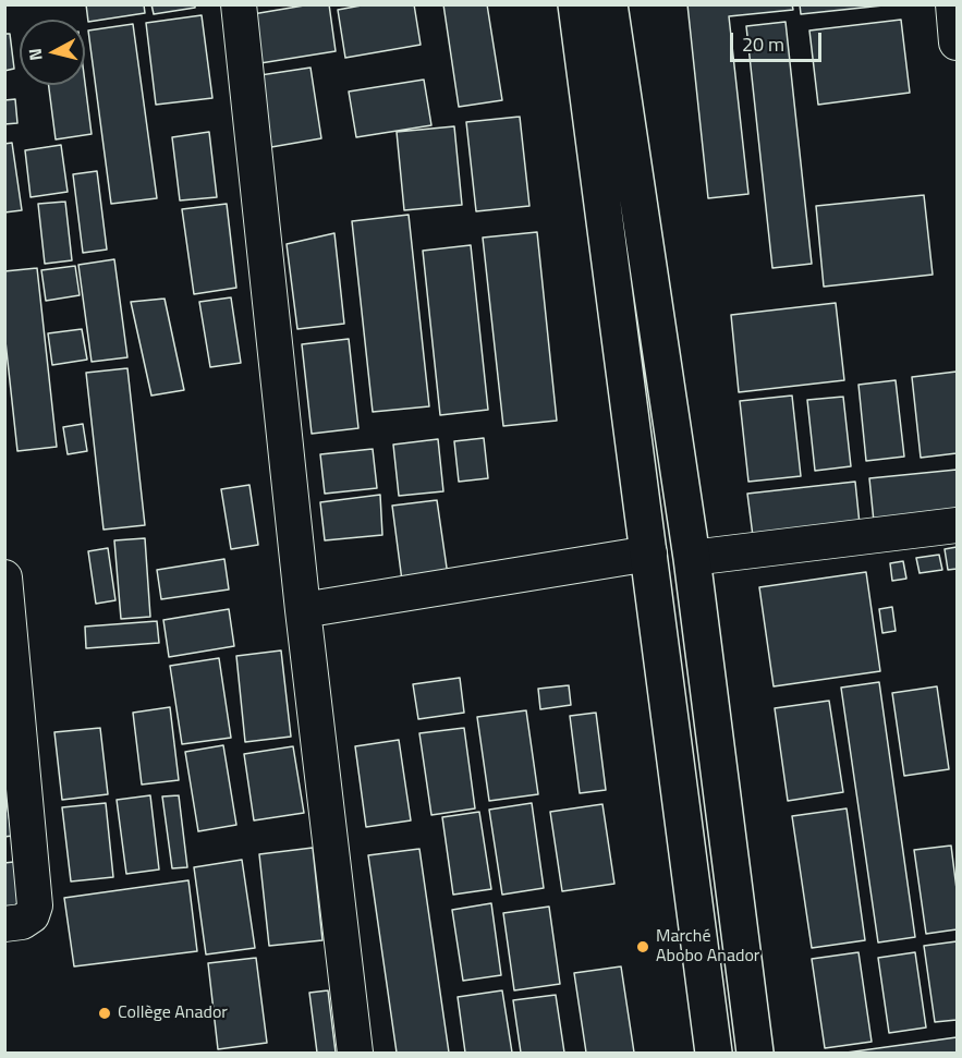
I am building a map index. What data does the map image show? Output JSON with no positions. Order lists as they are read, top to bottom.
{
  "places": ["Marché Abobo Anador", "Collège Anador"],
  "scale_bar": "20 m",
  "north": "left"
}
